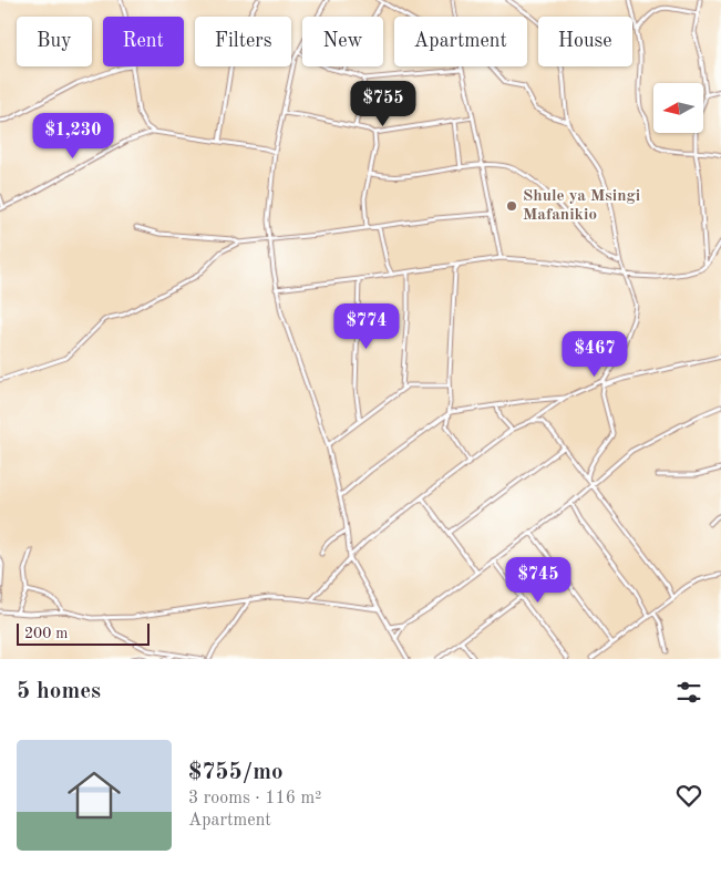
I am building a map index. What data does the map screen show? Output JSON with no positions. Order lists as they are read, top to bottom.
{
  "places": ["Shule ya Msingi Mafanikio"],
  "scale_bar": "200 m",
  "north": "left",
  "page": {
    "chip": [
      "Buy",
      "Rent",
      "Filters",
      "New",
      "Apartment",
      "House"
    ],
    "price": [
      "$755",
      "$1,230",
      "$774",
      "$467",
      "$745"
    ],
    "scale": "200 m",
    "heading": "5 homes",
    "list": [
      {
        "name": "$755/mo",
        "note": "3 rooms · 116 m² · Apartment"
      }
    ]
  }
}
